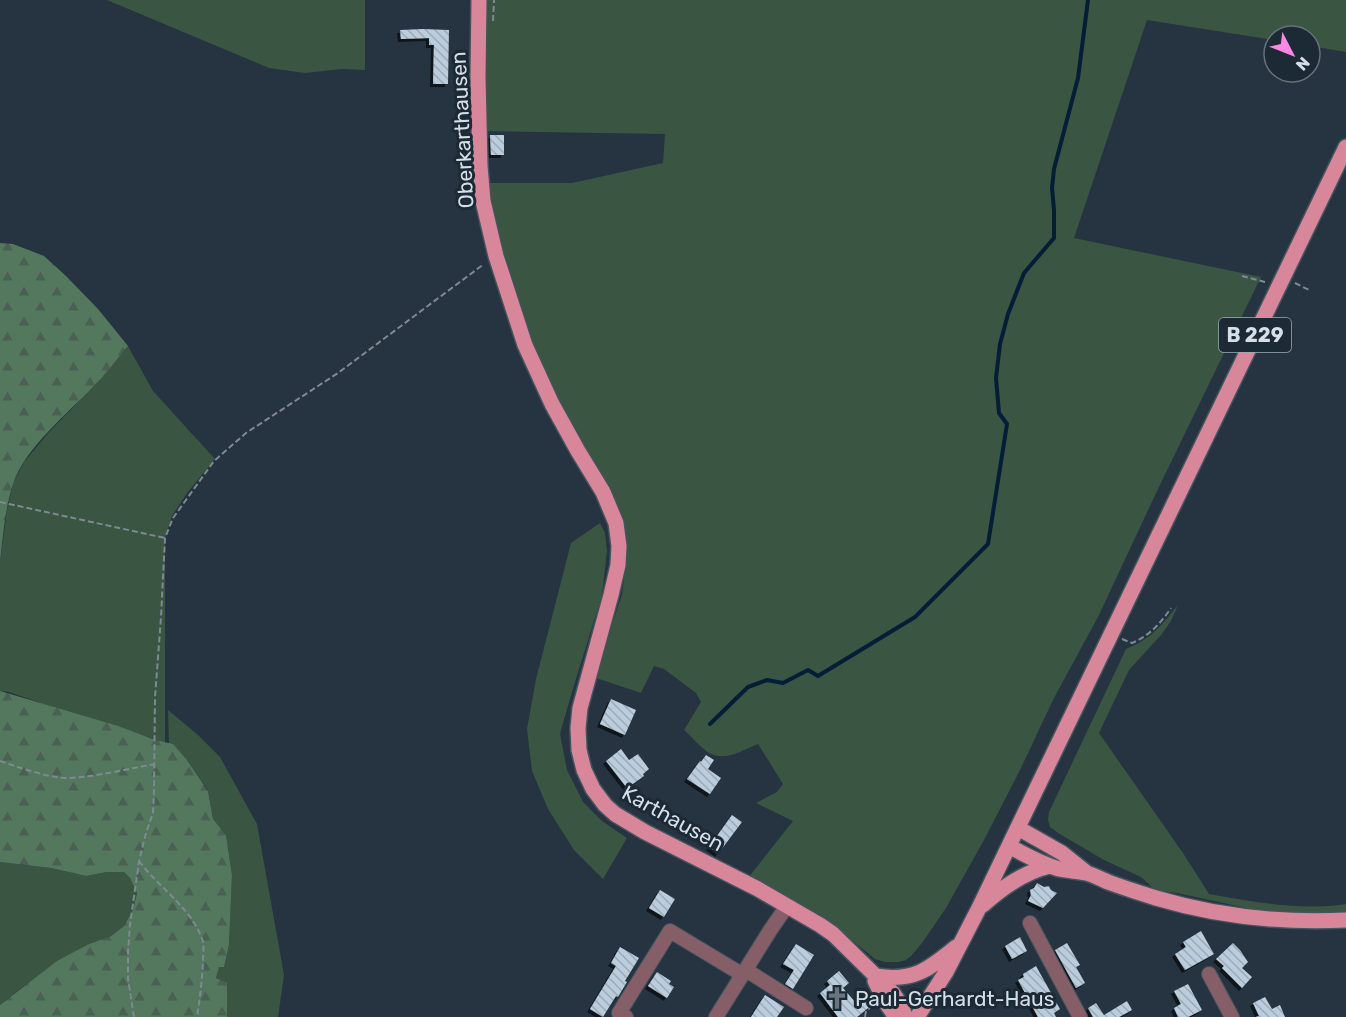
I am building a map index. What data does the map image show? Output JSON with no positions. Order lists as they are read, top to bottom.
{
  "streets": {
    "main road": ["Oberkarthausen", "B 229", "Karthausen"]
  },
  "crossings": [
    ["Oberkarthausen", "Karthausen"]
  ],
  "places": {
    "church": ["Paul-Gerhardt-Haus"]
  },
  "north": "bottom right"
}
